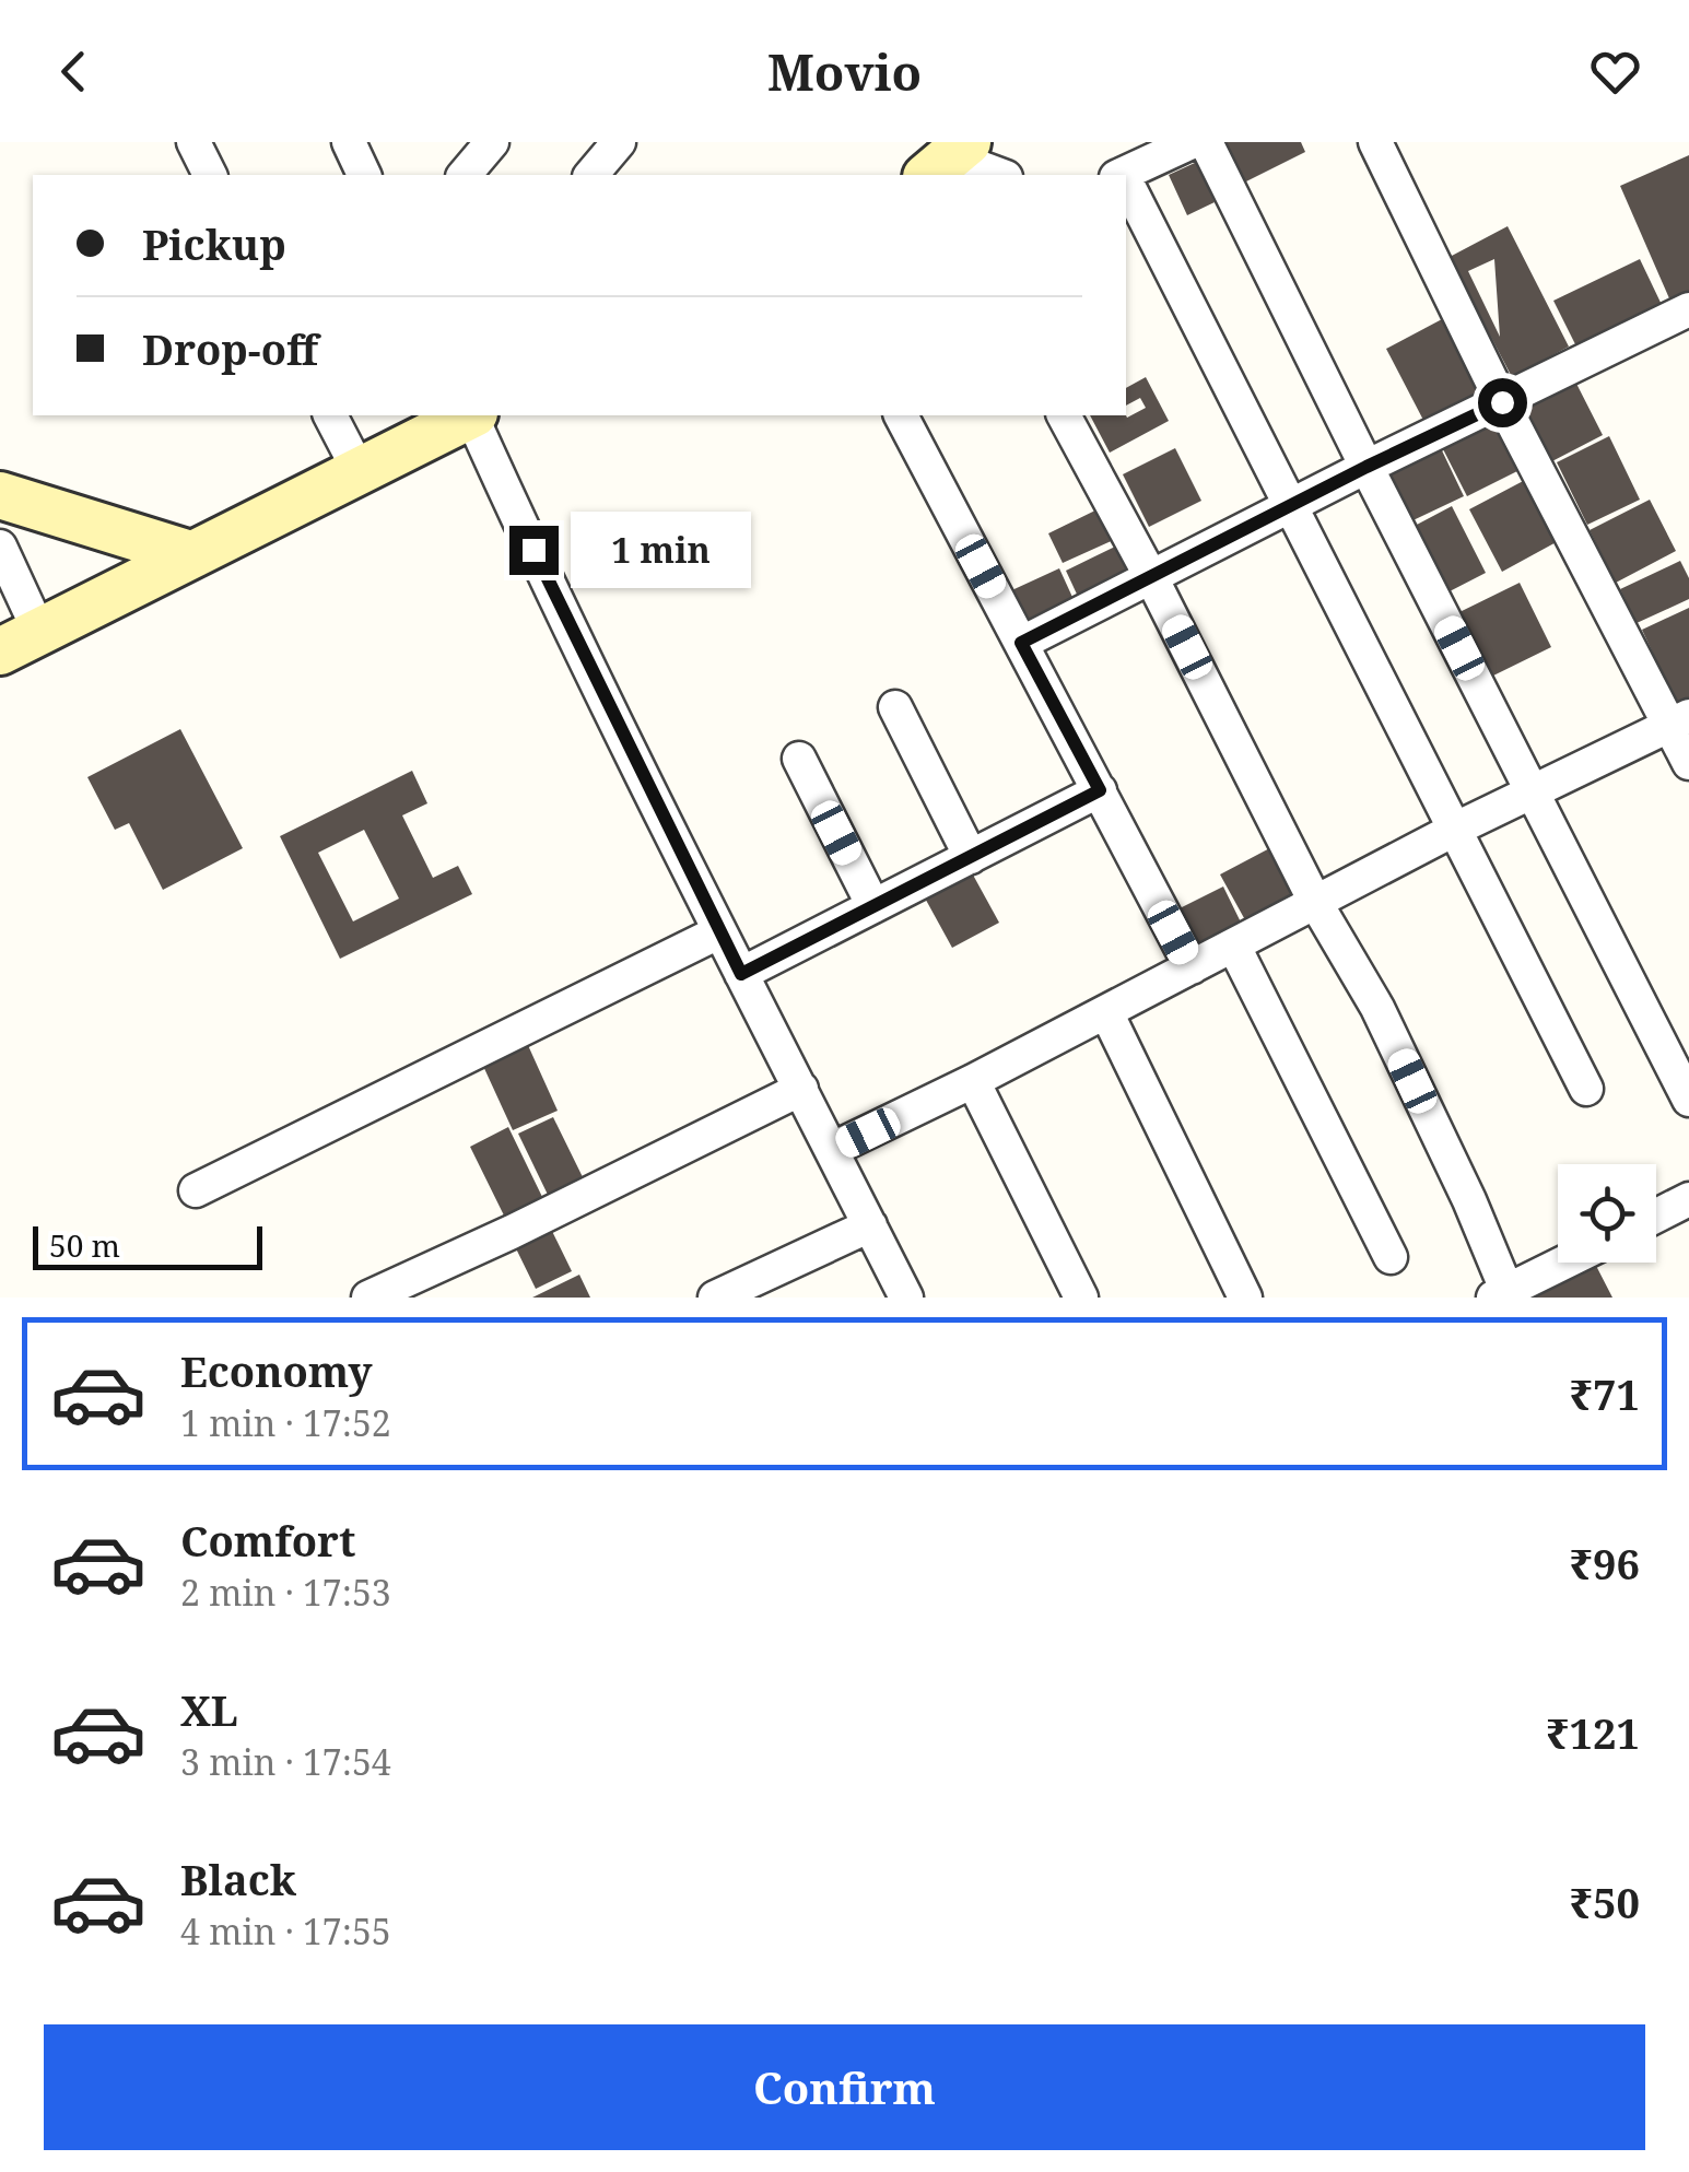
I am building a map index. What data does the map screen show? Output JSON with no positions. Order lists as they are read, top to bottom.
{
  "scale_bar": "50 m",
  "page": {
    "header": "Movio",
    "banner": ["Pickup", "Drop-off"],
    "bubble": "1 min",
    "scale": "50 m",
    "list": [
      {
        "name": "Economy",
        "note": "1 min · 17:52",
        "value": "₹71"
      },
      {
        "name": "Comfort",
        "note": "2 min · 17:53",
        "value": "₹96"
      },
      {
        "name": "XL",
        "note": "3 min · 17:54",
        "value": "₹121"
      },
      {
        "name": "Black",
        "note": "4 min · 17:55",
        "value": "₹50"
      }
    ],
    "buttons": "Confirm"
  }
}
